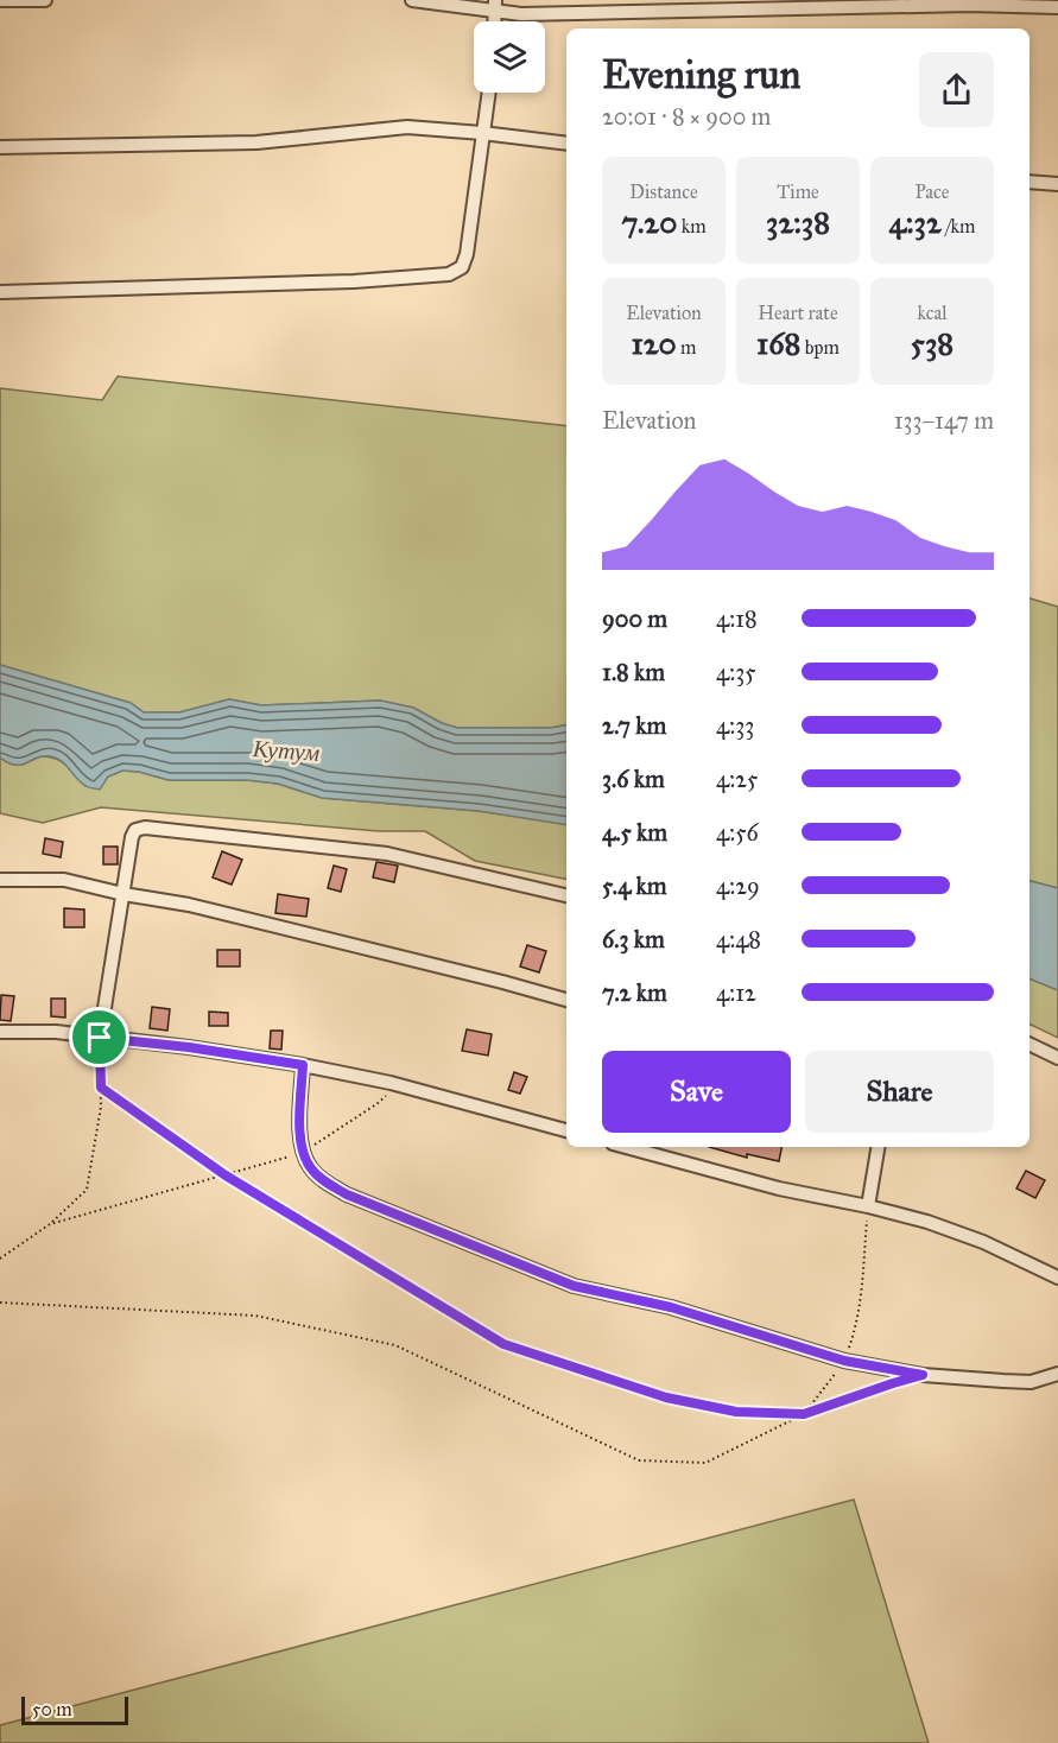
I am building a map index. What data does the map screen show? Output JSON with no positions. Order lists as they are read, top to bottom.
{
  "water": ["Кутум"],
  "scale_bar": "50 m",
  "page": {
    "heading": ["Evening run", "20:01 · 8 × 900 m"],
    "stats": [
      ["Distance", "7.20 km"],
      ["Time", "32:38"],
      ["Pace", "4:32 /km"],
      ["Elevation", "120 m"],
      ["Heart rate", "168 bpm"],
      ["kcal", "538"]
    ],
    "chart": ["Elevation", "133–147 m"],
    "list": [
      {
        "name": "900 m",
        "note": "4:18"
      },
      {
        "name": "1.8 km",
        "note": "4:35"
      },
      {
        "name": "2.7 km",
        "note": "4:33"
      },
      {
        "name": "3.6 km",
        "note": "4:25"
      },
      {
        "name": "4.5 km",
        "note": "4:56"
      },
      {
        "name": "5.4 km",
        "note": "4:29"
      },
      {
        "name": "6.3 km",
        "note": "4:48"
      },
      {
        "name": "7.2 km",
        "note": "4:12"
      }
    ],
    "buttons": ["Save", "Share"],
    "scale": "50 m"
  }
}
